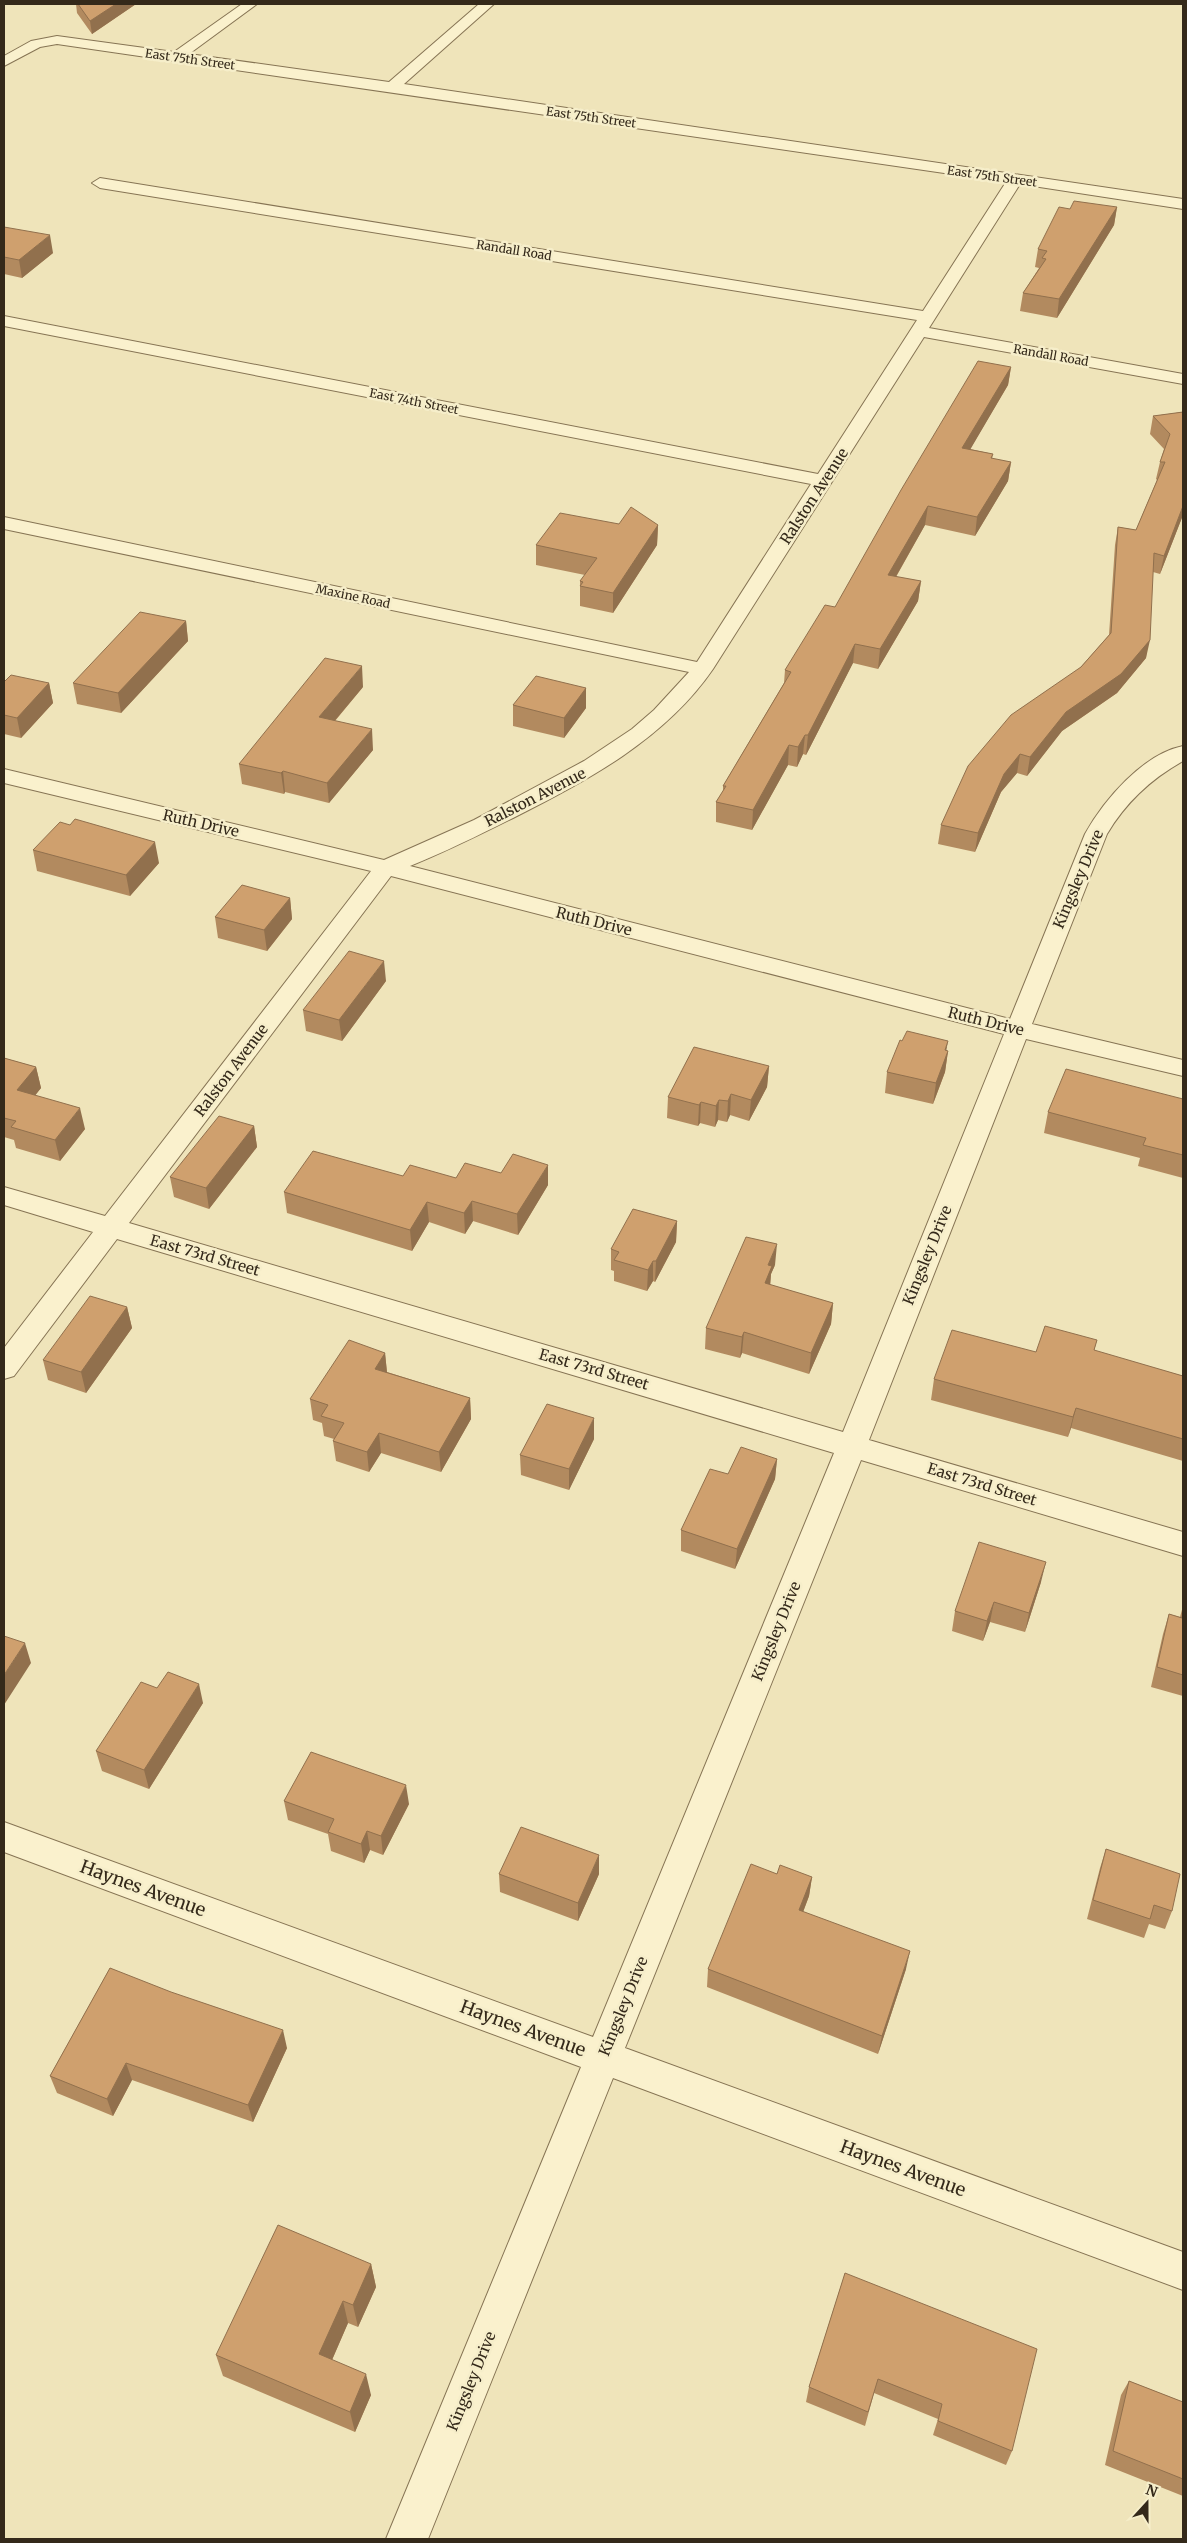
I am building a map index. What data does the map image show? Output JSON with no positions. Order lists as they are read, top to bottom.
{
  "streets": {
    "street": [
      "East 75th Street",
      "Randall Road",
      "East 74th Street",
      "Ralston Avenue",
      "Maxine Road",
      "Ruth Drive",
      "Kingsley Drive",
      "East 73rd Street",
      "Haynes Avenue"
    ]
  },
  "crossings": [
    ["East 75th Street", "Ralston Avenue"],
    ["Randall Road", "Ralston Avenue"],
    ["East 74th Street", "Ralston Avenue"],
    ["Ralston Avenue", "Maxine Road"],
    ["Ralston Avenue", "Ruth Drive"],
    ["Ralston Avenue", "East 73rd Street"],
    ["Ruth Drive", "Kingsley Drive"],
    ["Kingsley Drive", "East 73rd Street"],
    ["Kingsley Drive", "Haynes Avenue"]
  ],
  "north": "top"
}
